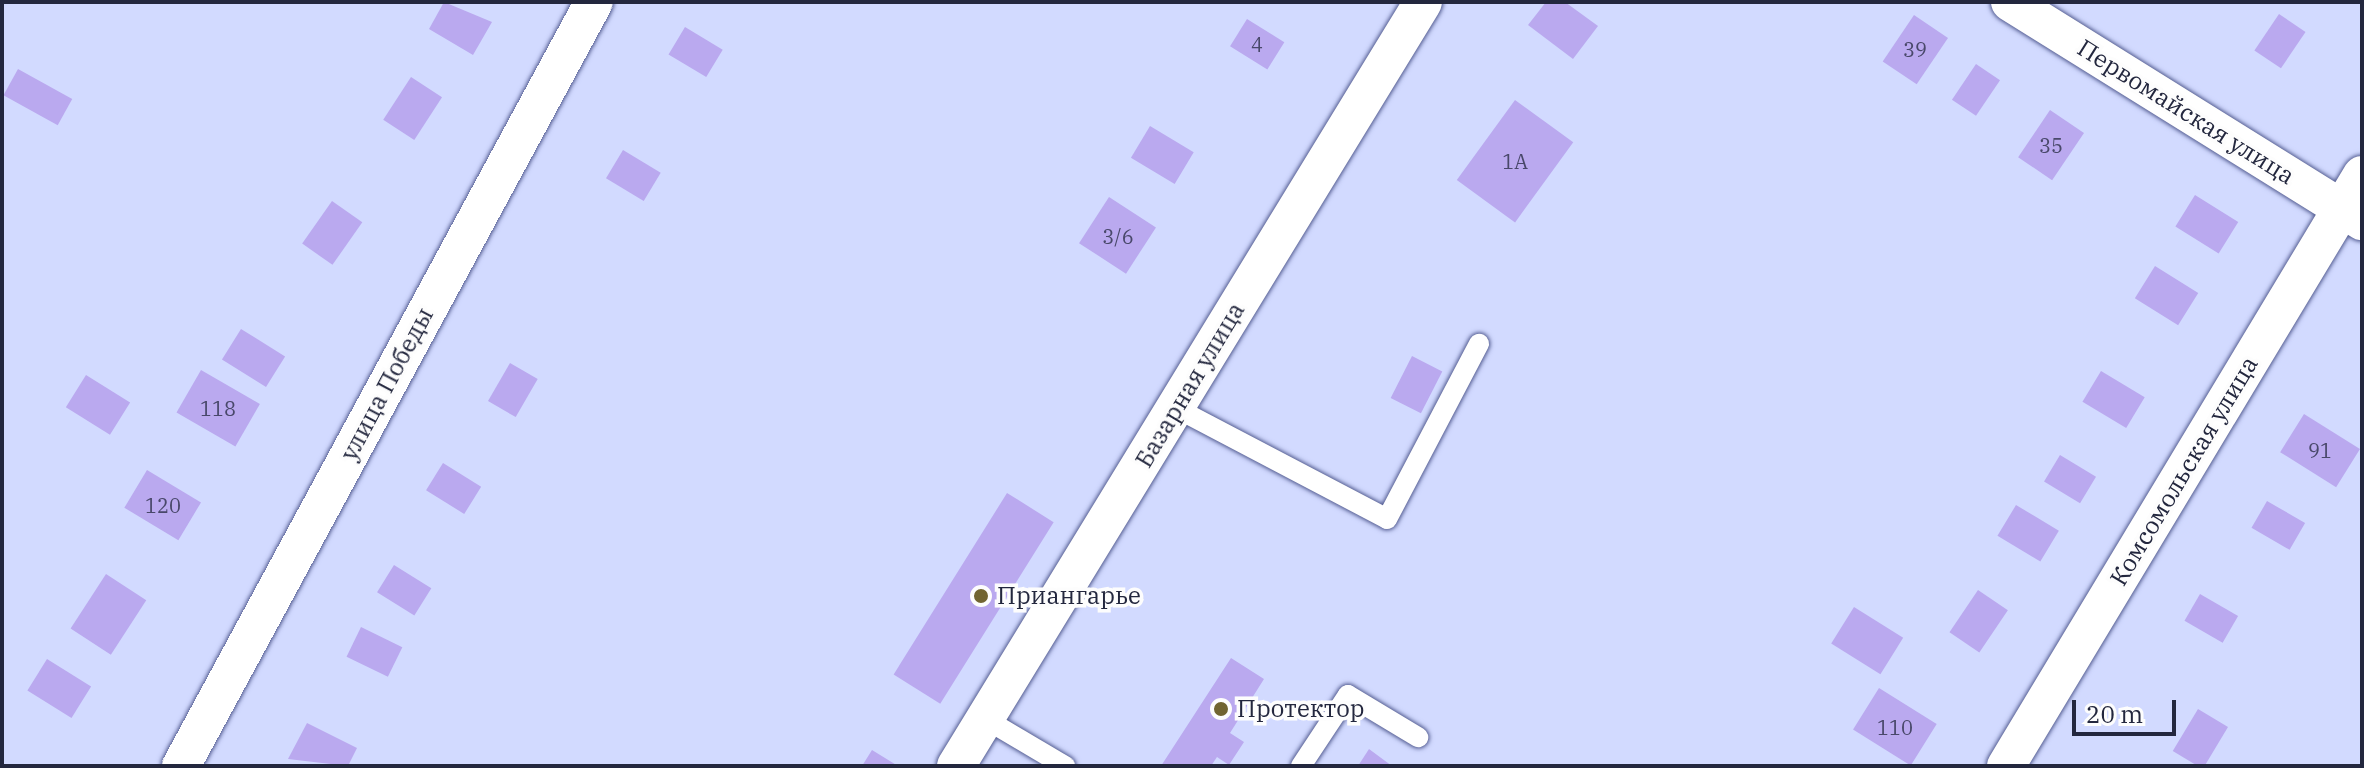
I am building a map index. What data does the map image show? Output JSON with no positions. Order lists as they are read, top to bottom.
{
  "streets": {
    "street": [
      "Первомайская улица",
      "улица Победы",
      "Базарная улица",
      "Комсомольская улица"
    ]
  },
  "crossings": [
    ["Первомайская улица", "Комсомольская улица"]
  ],
  "places": ["Приангарье", "Протектор"],
  "house_numbers": [
    "4",
    "39",
    "35",
    "1А",
    "3/6",
    "118",
    "91",
    "120",
    "110"
  ],
  "scale_bar": "20 m"
}
